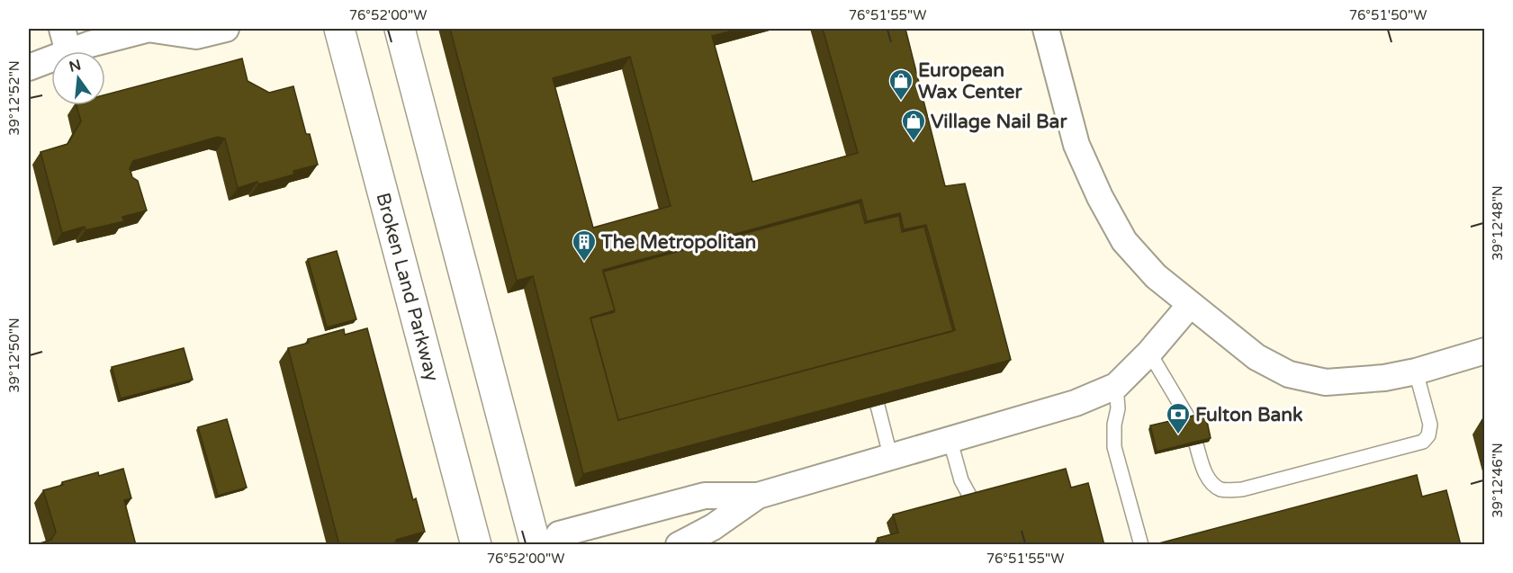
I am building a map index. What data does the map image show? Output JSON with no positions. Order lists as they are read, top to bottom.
{
  "streets": {
    "street": ["Broken Land Parkway"]
  },
  "places": {
    "shop": ["European Wax Center", "Village Nail Bar"],
    "building": ["The Metropolitan"],
    "bank": ["Fulton Bank"]
  },
  "north": "top",
  "coordinates": [
    "76°52'00\"W",
    "76°51'55\"W",
    "76°51'50\"W",
    "39°12'52\"N",
    "39°12'48\"N",
    "39°12'50\"N",
    "39°12'46\"N"
  ]
}
